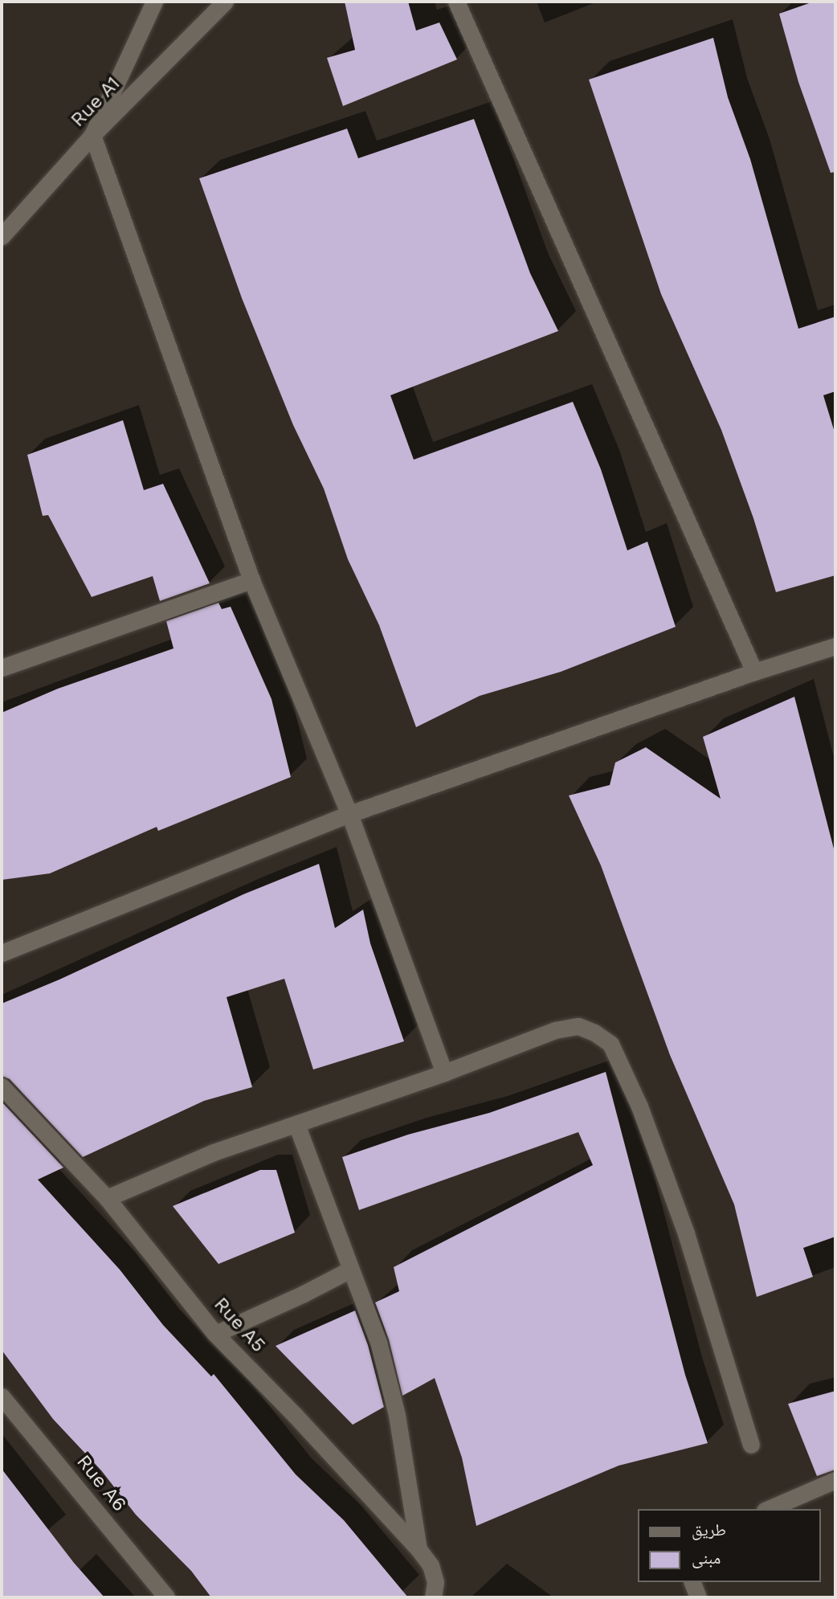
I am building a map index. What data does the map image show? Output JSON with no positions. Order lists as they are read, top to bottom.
{
  "streets": {
    "street": ["Rue A1", "Rue A5", "Rue A6"]
  },
  "legend": ["طريق", "مبنى"]
}
